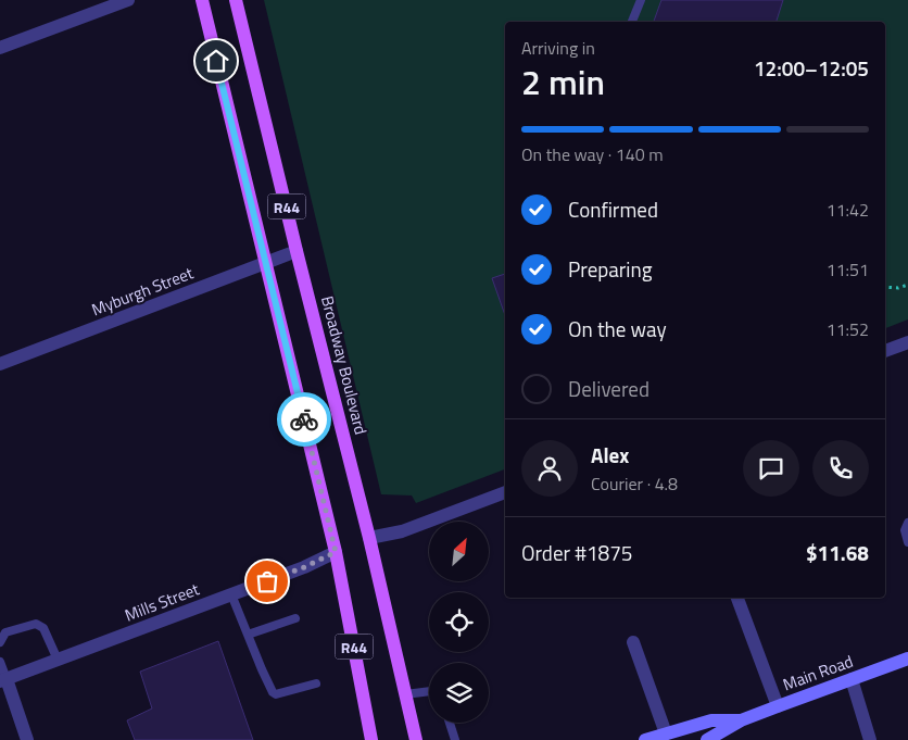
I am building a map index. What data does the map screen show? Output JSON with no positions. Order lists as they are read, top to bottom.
{
  "streets": {
    "main road": ["R44", "Broadway Boulevard", "Main Road"],
    "street": ["Myburgh Street", "Mills Street"]
  },
  "crossings": [
    ["R44", "Myburgh Street"],
    ["R44", "Mills Street"],
    ["Myburgh Street", "Broadway Boulevard"]
  ],
  "north": "top right",
  "page": {
    "heading": ["2 min", "Arriving in", "12:00–12:05"],
    "panel": [
      "Alex",
      "Courier · 4.8",
      "Order #1875",
      "$11.68"
    ],
    "bar": "On the way · 140 m",
    "list": [
      ["Confirmed", "11:42"],
      ["Preparing", "11:51"],
      ["On the way", "11:52"],
      "Delivered"
    ]
  }
}
